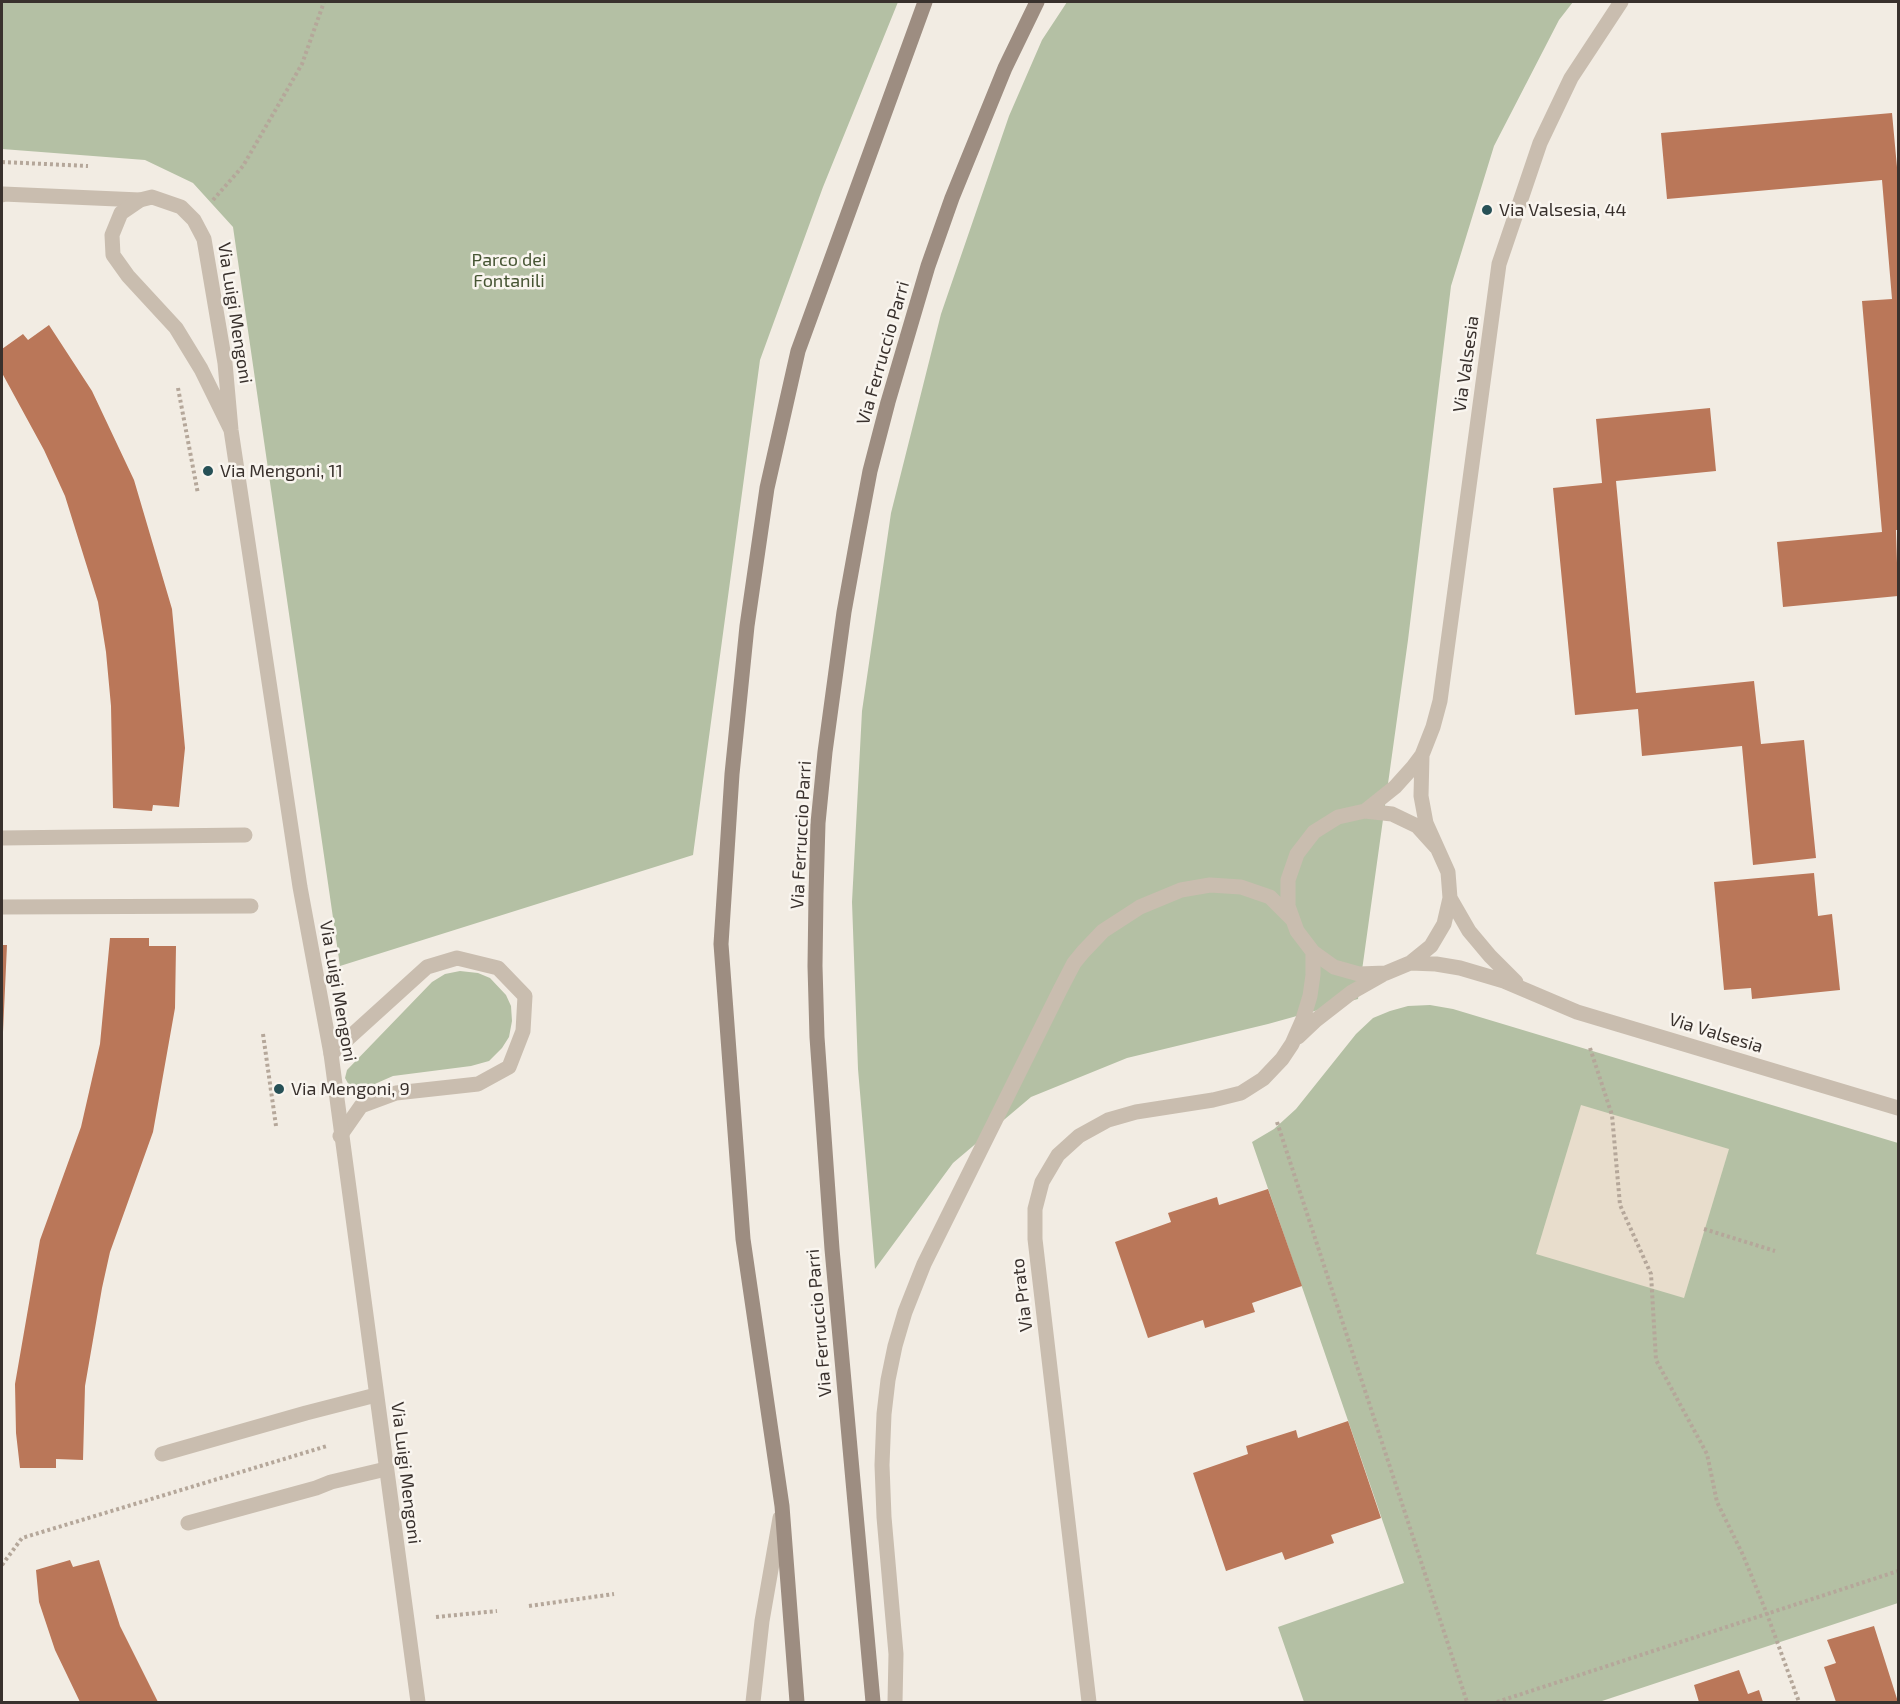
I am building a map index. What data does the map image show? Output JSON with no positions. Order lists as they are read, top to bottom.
{
  "streets": {
    "main road": ["Via Ferruccio Parri"],
    "street": ["Via Luigi Mengoni", "Via Valsesia", "Via Prato"]
  },
  "crossings": [
    ["Via Valsesia", "Via Prato"]
  ],
  "parks": ["Parco dei Fontanili"],
  "places": ["Via Valsesia, 44", "Via Mengoni, 11", "Via Mengoni, 9"]
}
